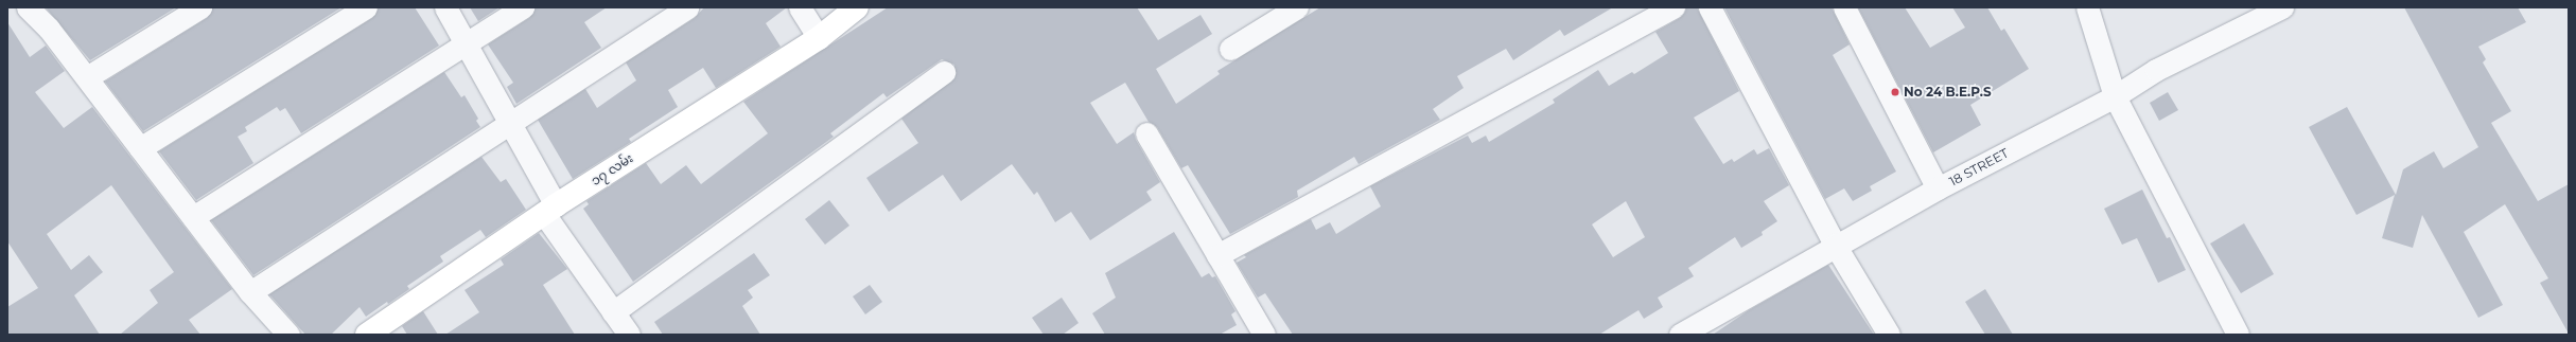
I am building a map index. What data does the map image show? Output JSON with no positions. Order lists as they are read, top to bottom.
{
  "streets": {
    "street": ["18 STREET", "၁၇ လမ်း"]
  },
  "places": ["No 24 B.E.P.S"]
}
